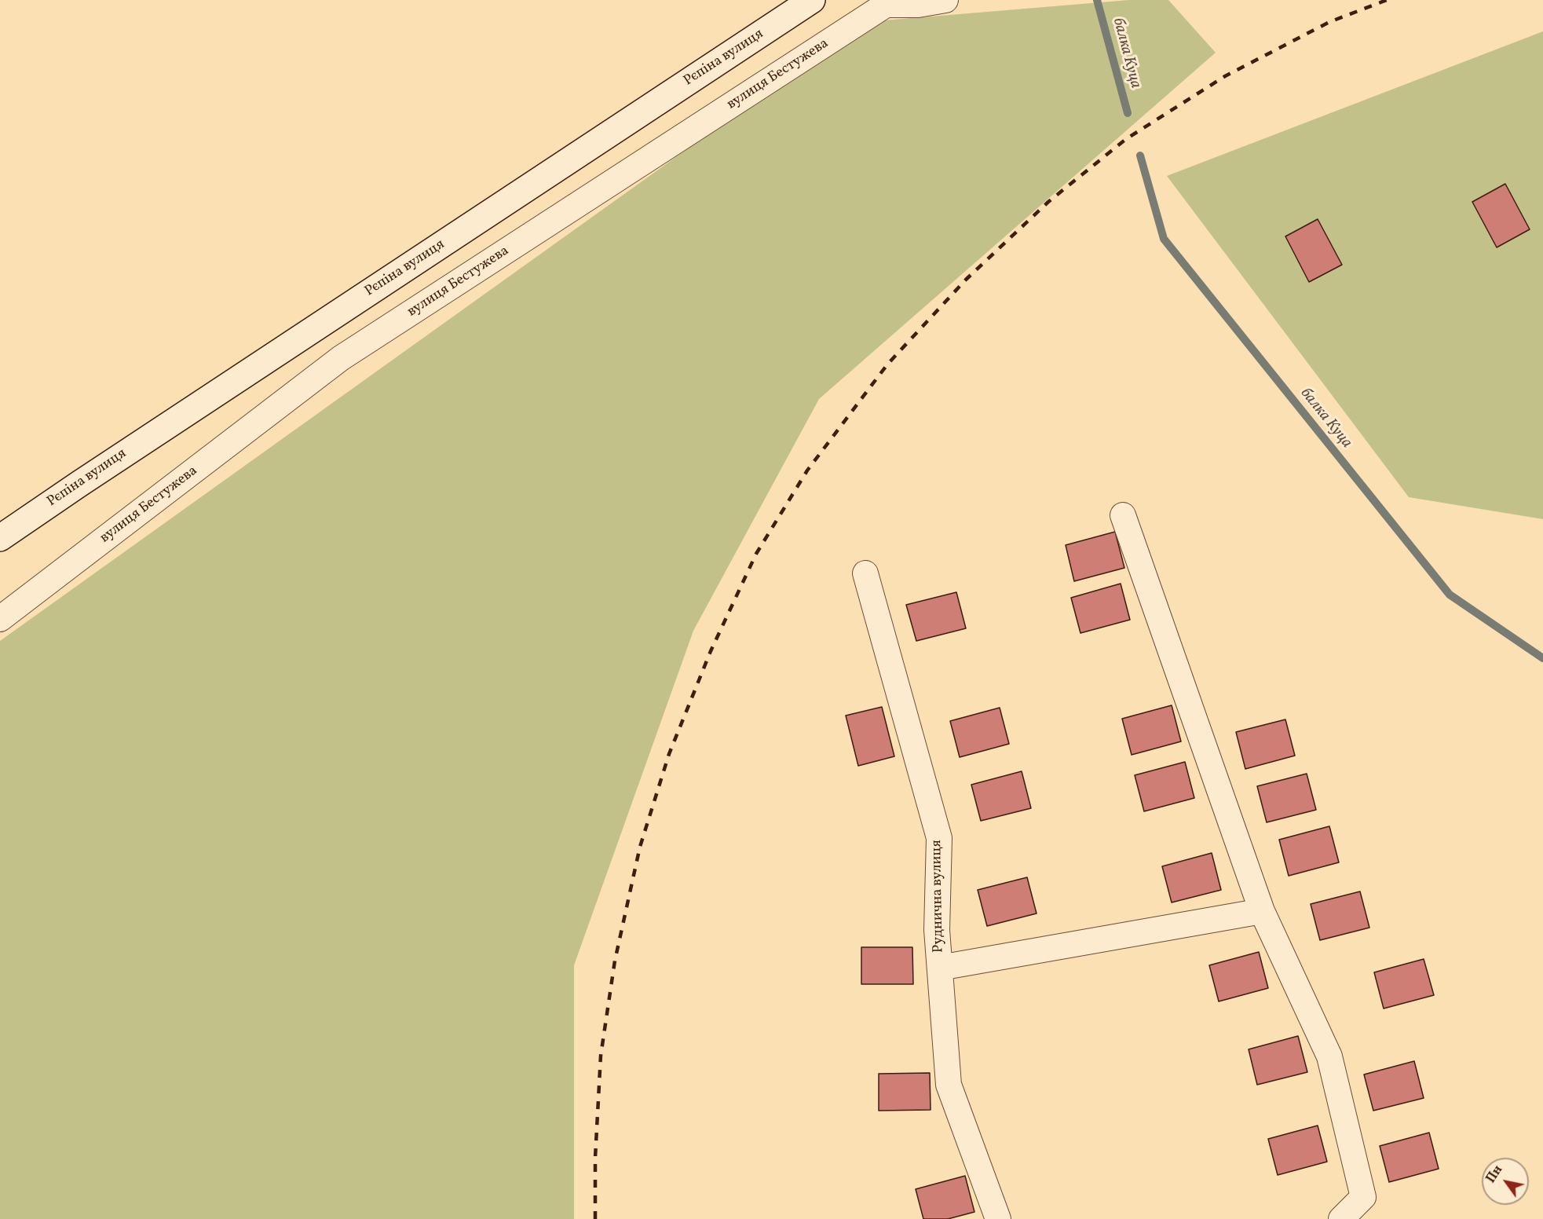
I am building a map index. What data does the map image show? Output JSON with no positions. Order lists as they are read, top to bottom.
{
  "streets": {
    "street": ["Рєпіна вулиця", "вулиця Бестужева", "Руднична вулиця"]
  },
  "water": ["балка Куца"],
  "north": "top left"
}
